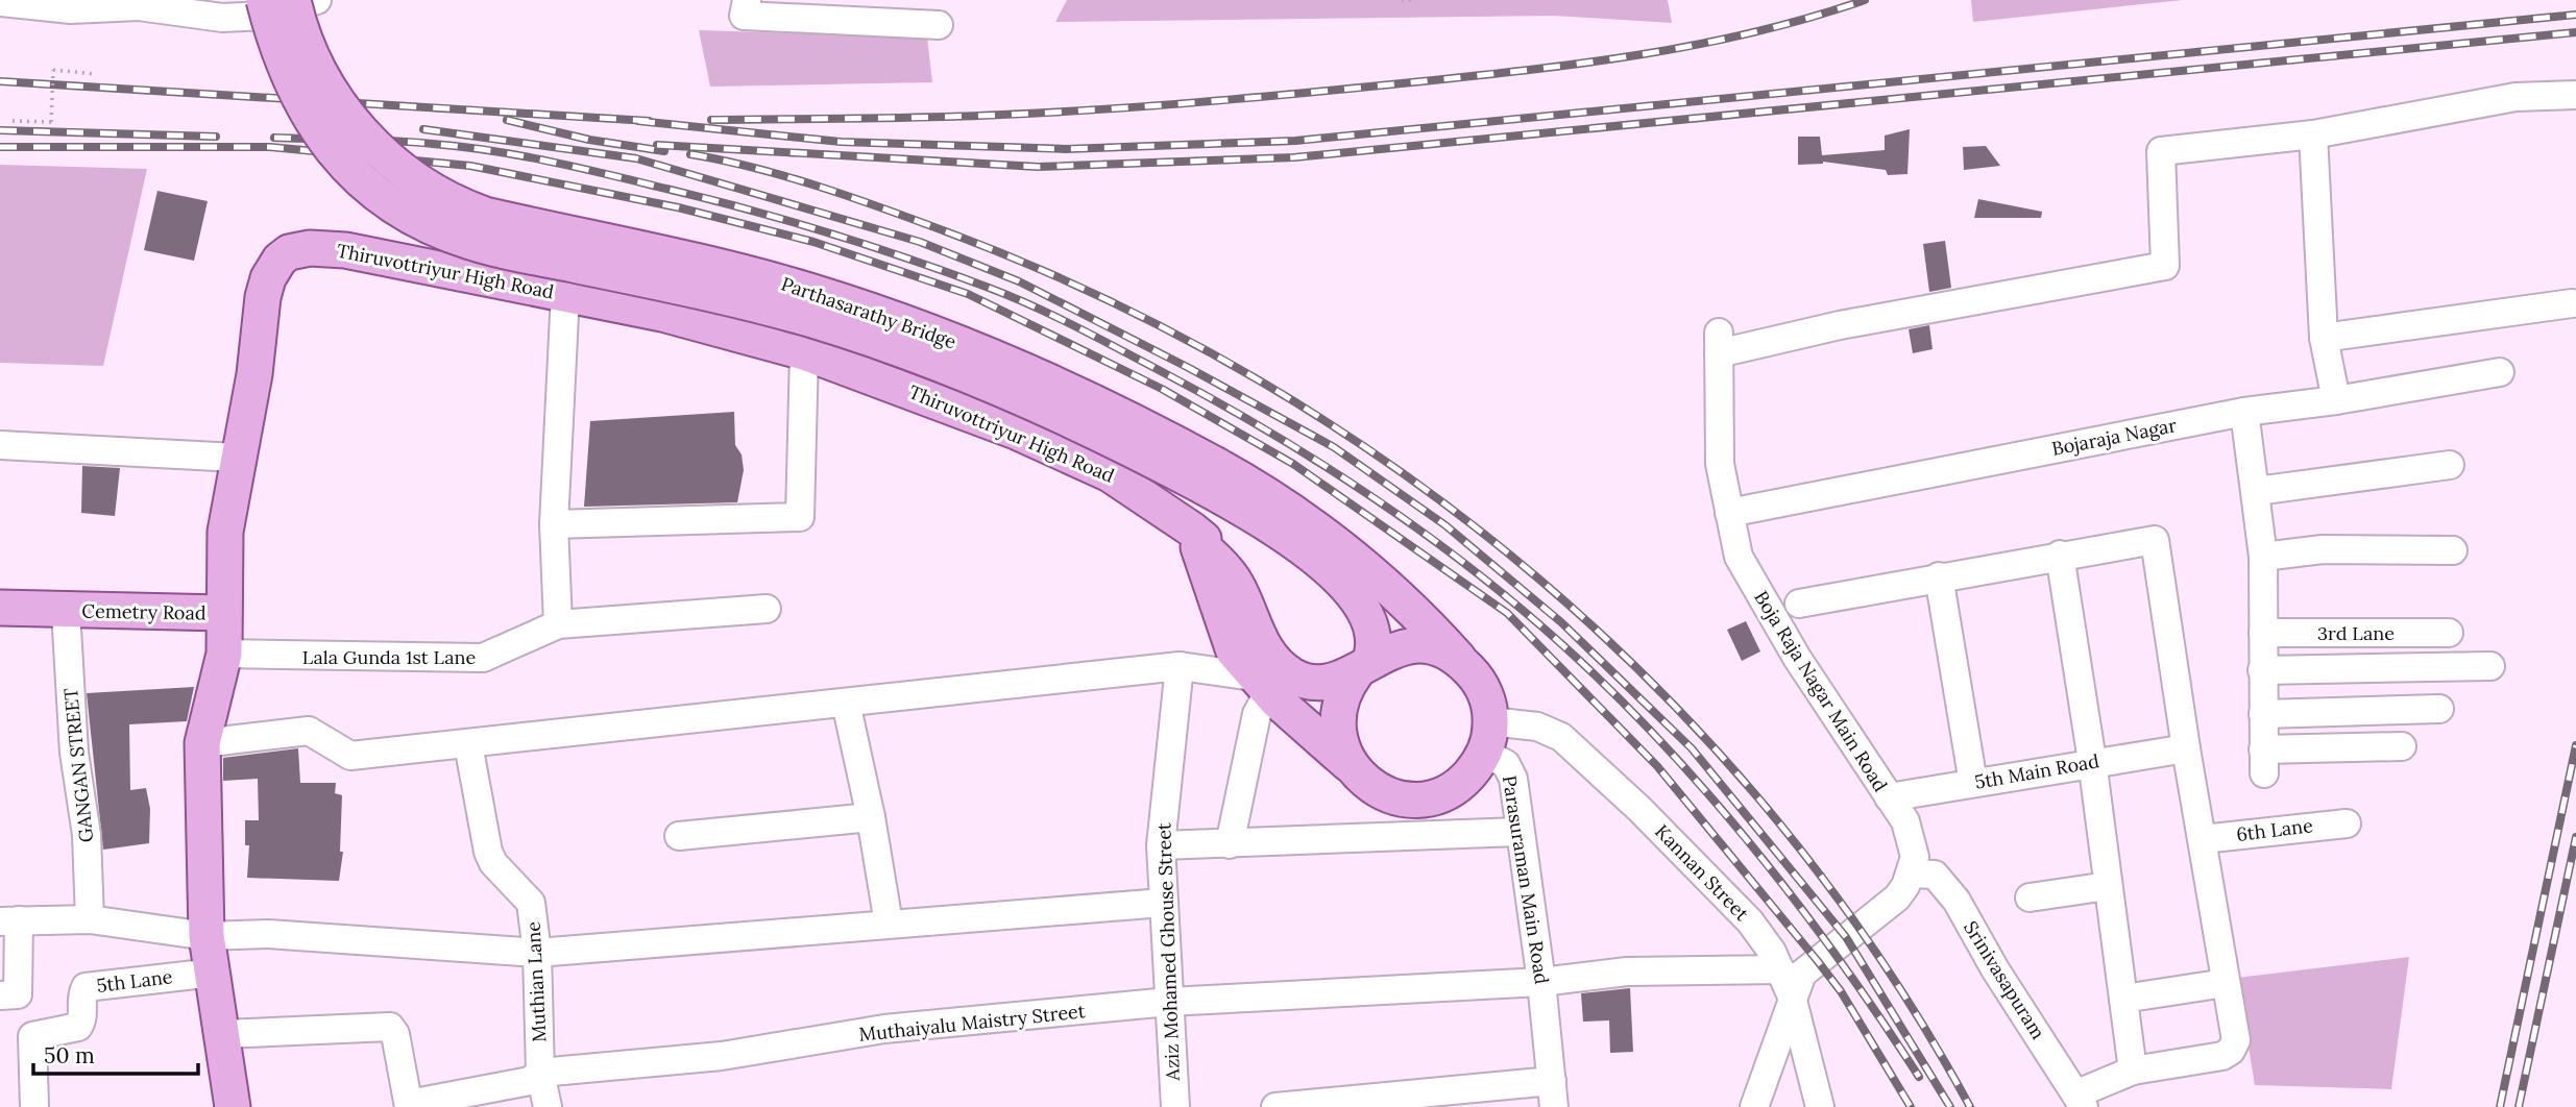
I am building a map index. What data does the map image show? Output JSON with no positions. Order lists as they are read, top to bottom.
{
  "streets": {
    "main road": ["Thiruvottriyur High Road", "Parthasarathy Bridge", "Cemetry Road"],
    "street": [
      "Bojaraja Nagar",
      "3rd Lane",
      "Lala Gunda 1st Lane",
      "Boja Raja Nagar Main Road",
      "GANGAN STREET",
      "5th Main Road",
      "6th Lane",
      "Kannan Street",
      "Parasuraman Main Road",
      "Aziz Mohamed Ghouse Street",
      "Srinivasapuram",
      "5th Lane",
      "Muthian Lane",
      "Muthaiyalu Maistry Street"
    ]
  },
  "crossings": [
    ["Thiruvottriyur High Road", "Parthasarathy Bridge"],
    ["Thiruvottriyur High Road", "Cemetry Road"],
    ["Thiruvottriyur High Road", "Lala Gunda 1st Lane"],
    ["Thiruvottriyur High Road", "Kannan Street"],
    ["Thiruvottriyur High Road", "Parasuraman Main Road"],
    ["Thiruvottriyur High Road", "5th Lane"],
    ["Parthasarathy Bridge", "Kannan Street"],
    ["Parthasarathy Bridge", "Parasuraman Main Road"],
    ["Bojaraja Nagar", "Boja Raja Nagar Main Road"],
    ["Cemetry Road", "GANGAN STREET"],
    ["Boja Raja Nagar Main Road", "5th Main Road"],
    ["Boja Raja Nagar Main Road", "Srinivasapuram"],
    ["Kannan Street", "Parasuraman Main Road"],
    ["Kannan Street", "Muthaiyalu Maistry Street"],
    ["Parasuraman Main Road", "Muthaiyalu Maistry Street"],
    ["Aziz Mohamed Ghouse Street", "Muthaiyalu Maistry Street"],
    ["Muthian Lane", "Muthaiyalu Maistry Street"]
  ],
  "scale_bar": "50 m"
}
